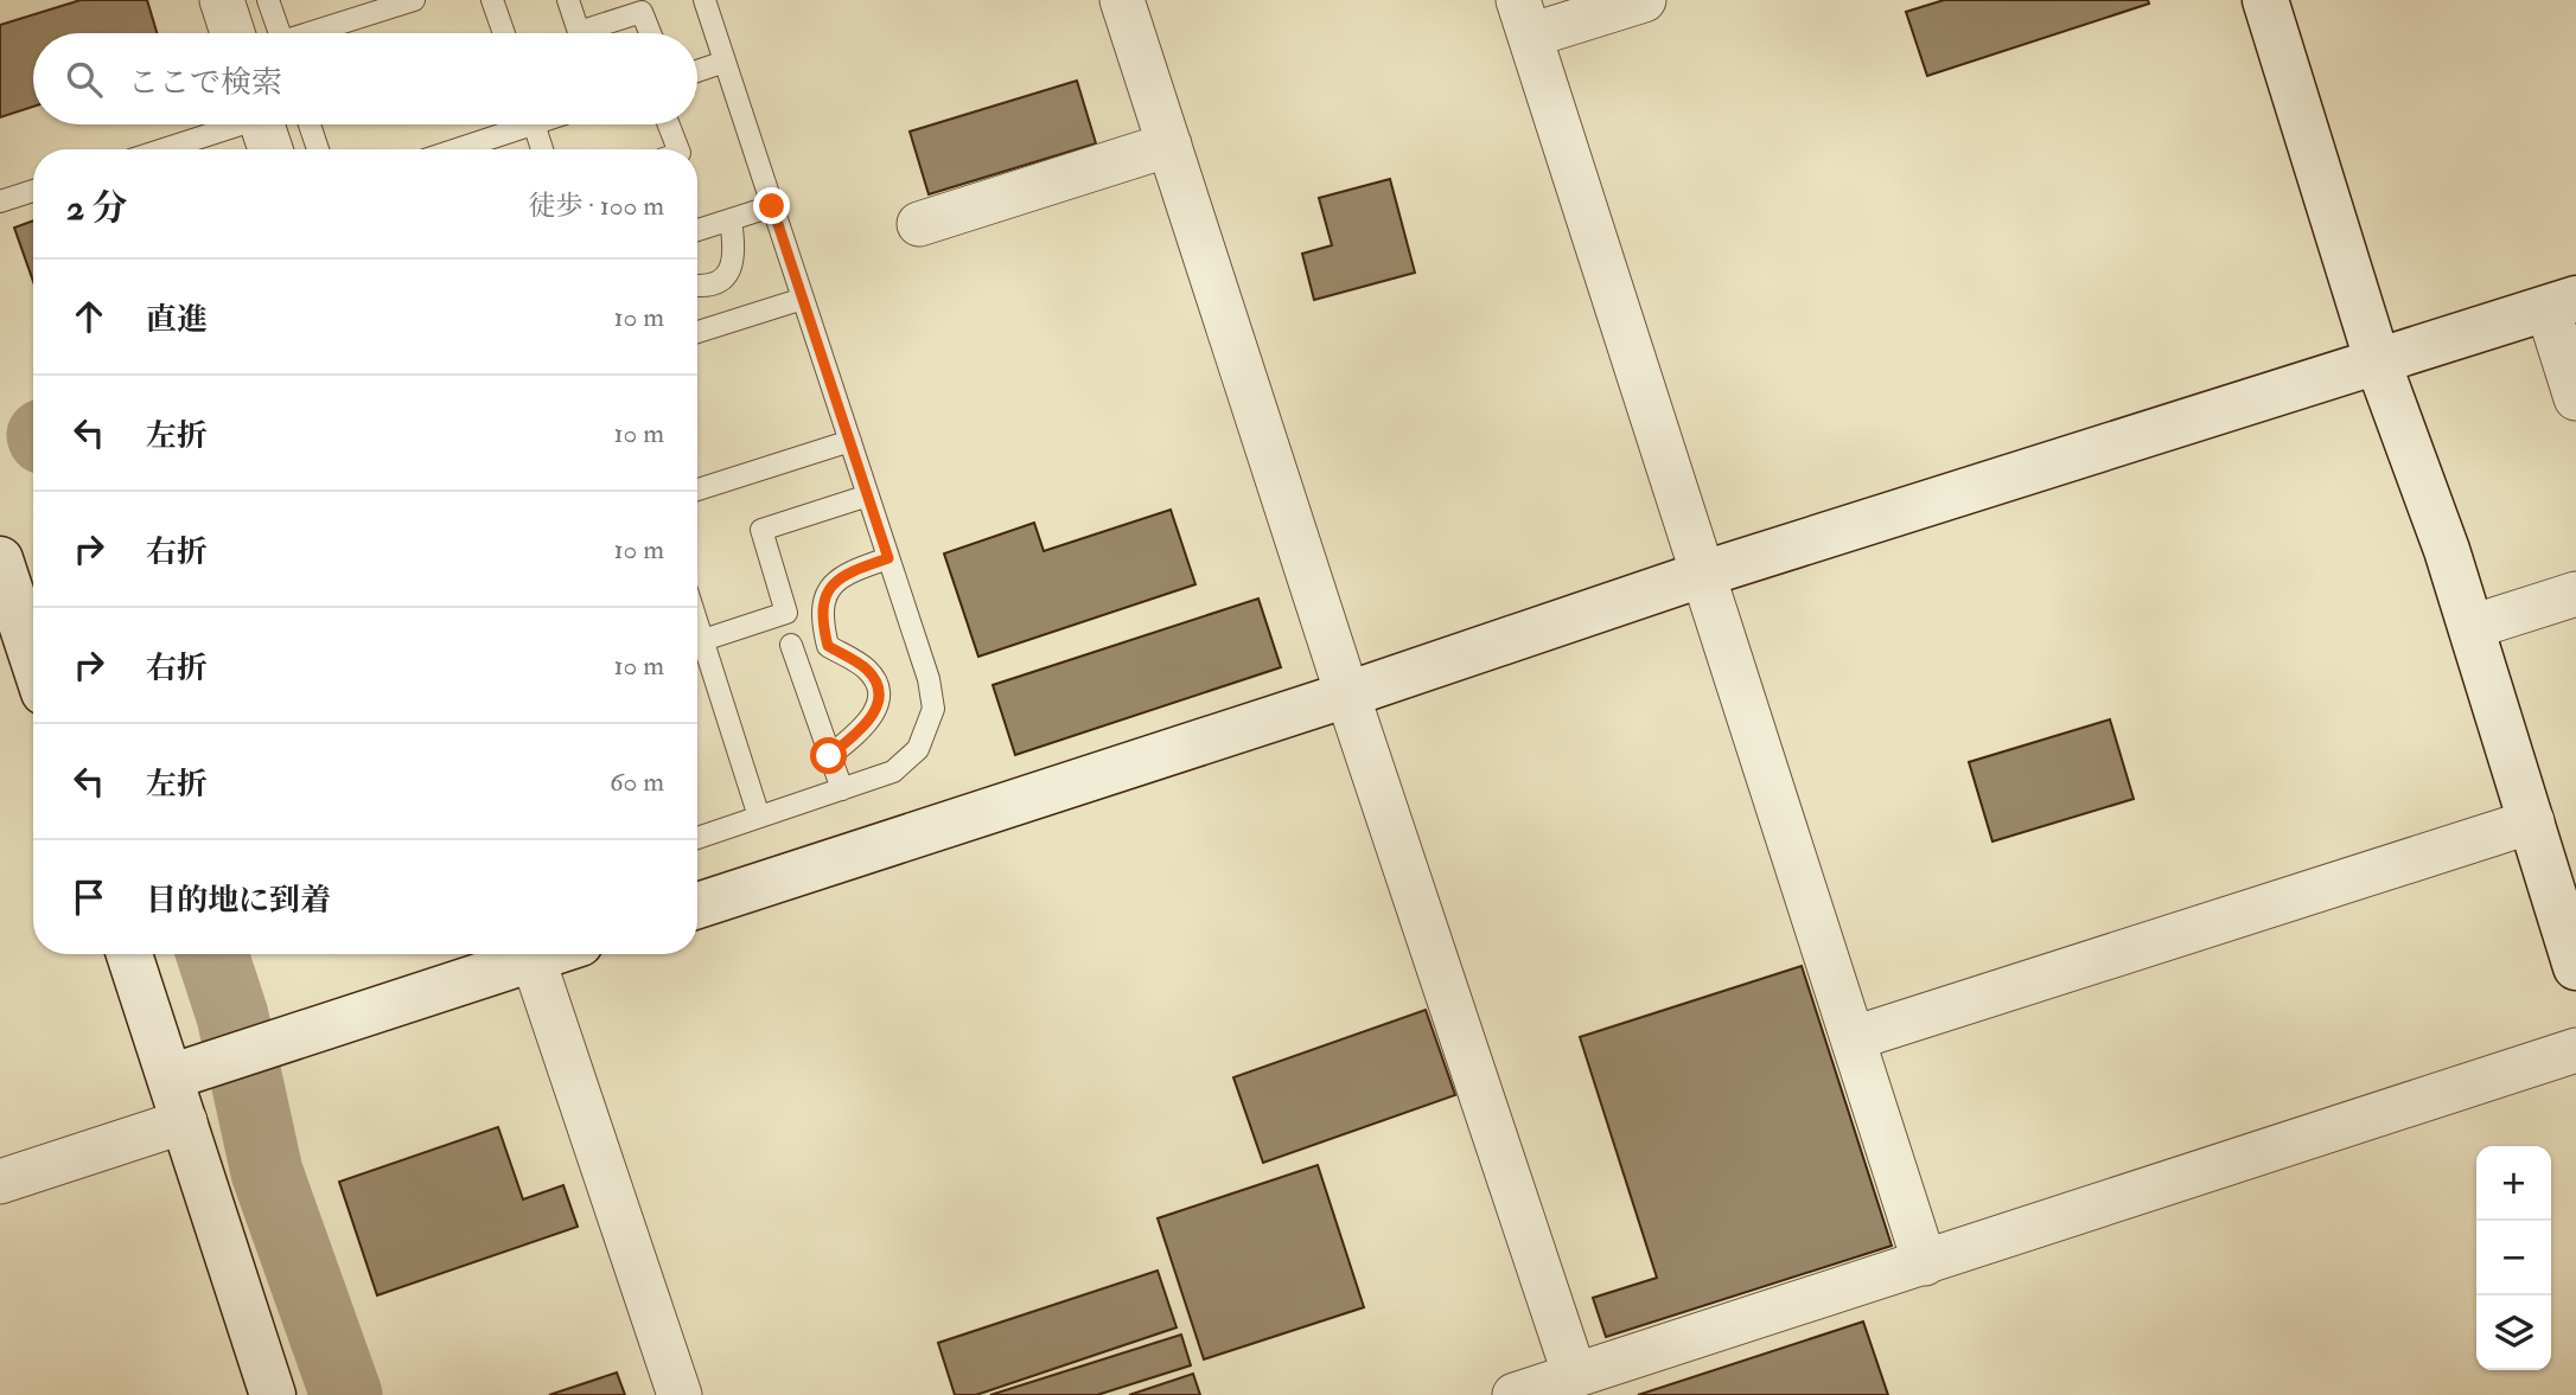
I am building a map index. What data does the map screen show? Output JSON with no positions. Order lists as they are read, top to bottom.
{
  "page": {
    "search": "ここで検索",
    "heading": ["2 分", "徒歩 · 100 m"],
    "list": [
      ["直進", "10 m"],
      ["左折", "10 m"],
      ["右折", "10 m"],
      ["右折", "10 m"],
      ["左折", "60 m"],
      "目的地に到着"
    ],
    "map_buttons": ["+", "−"]
  }
}
